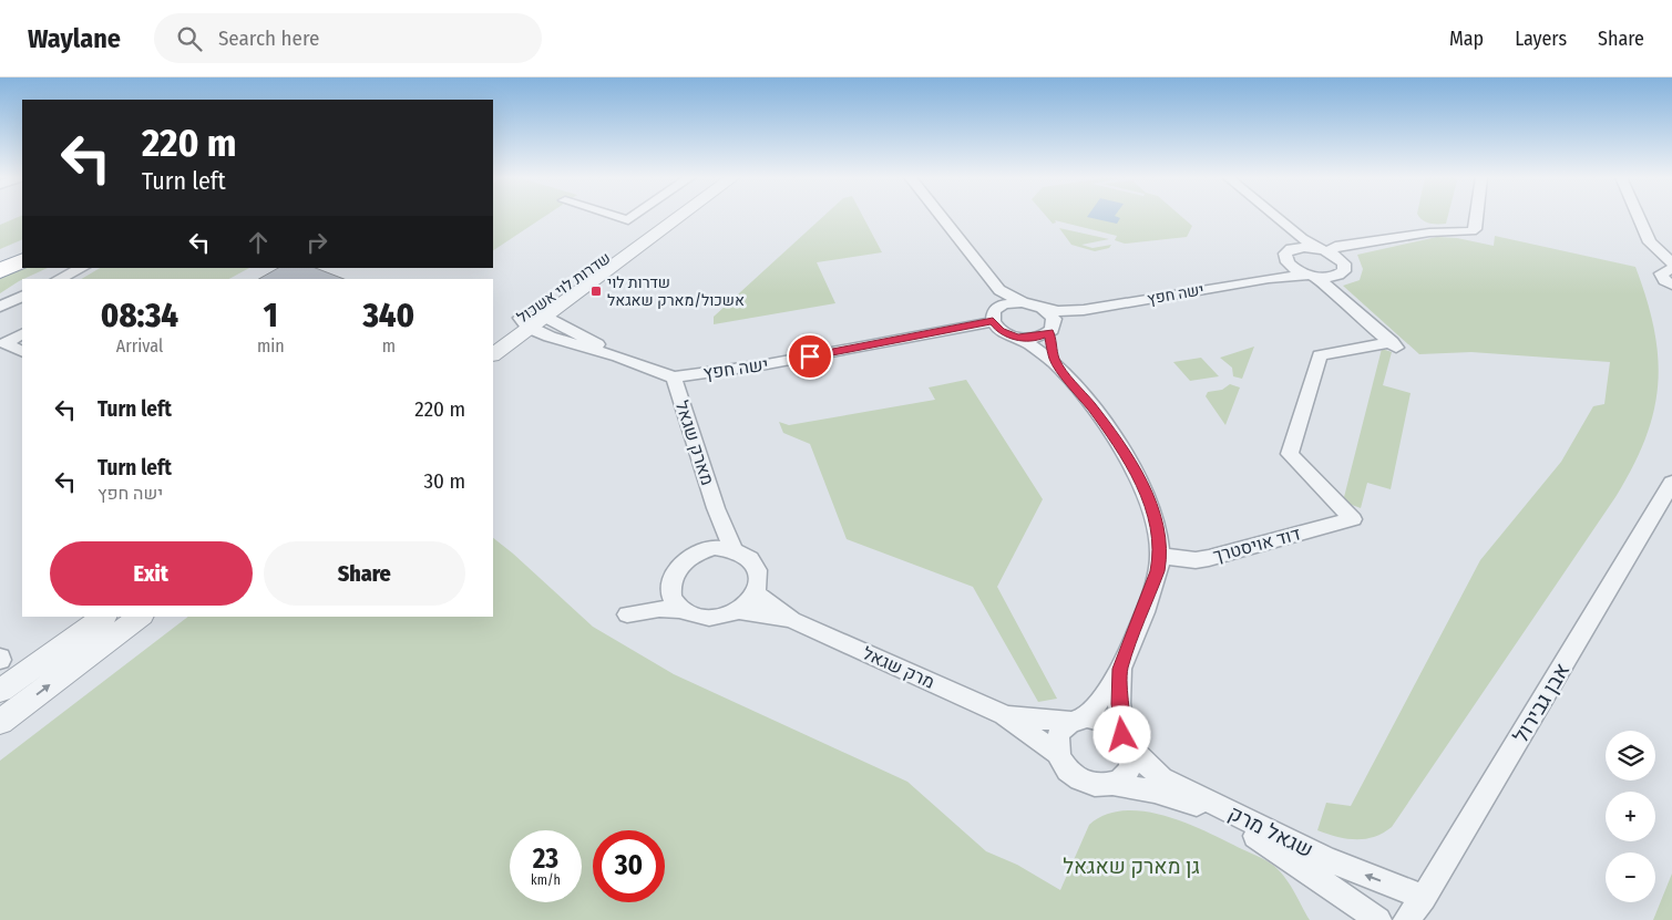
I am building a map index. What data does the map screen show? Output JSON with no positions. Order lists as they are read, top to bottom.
{
  "streets": {
    "street": [
      "שדרות לוי אשכול",
      "ישה חפץ",
      "מארק שגאל",
      "דוד אויסטרך",
      "מרק שגאל",
      "אבן גבירול",
      "שגאל מרק"
    ]
  },
  "crossings": [
    ["ישה חפץ", "מארק שגאל"],
    ["ישה חפץ", "דוד אויסטרך"],
    ["מרק שגאל", "שגאל מרק"],
    ["אבן גבירול", "שגאל מרק"]
  ],
  "parks": ["גן מארק שאגאל"],
  "places": {
    "transit": ["שדרות לוי אשכול/מארק שאגאל"]
  },
  "page": {
    "header": "Waylane",
    "search": "Search here",
    "nav": ["Map", "Layers", "Share"],
    "turn": ["220 m", "Turn left"],
    "eta": [
      "08:34",
      "Arrival",
      "1",
      "min",
      "340",
      "m"
    ],
    "list": [
      {
        "name": "Turn left",
        "value": "220 m"
      },
      {
        "name": "Turn left",
        "note": "ישה חפץ",
        "value": "30 m"
      }
    ],
    "buttons": ["Exit", "Share"],
    "map_buttons": ["+", "−"],
    "speed": "23 km/h",
    "limit": "30"
  }
}
